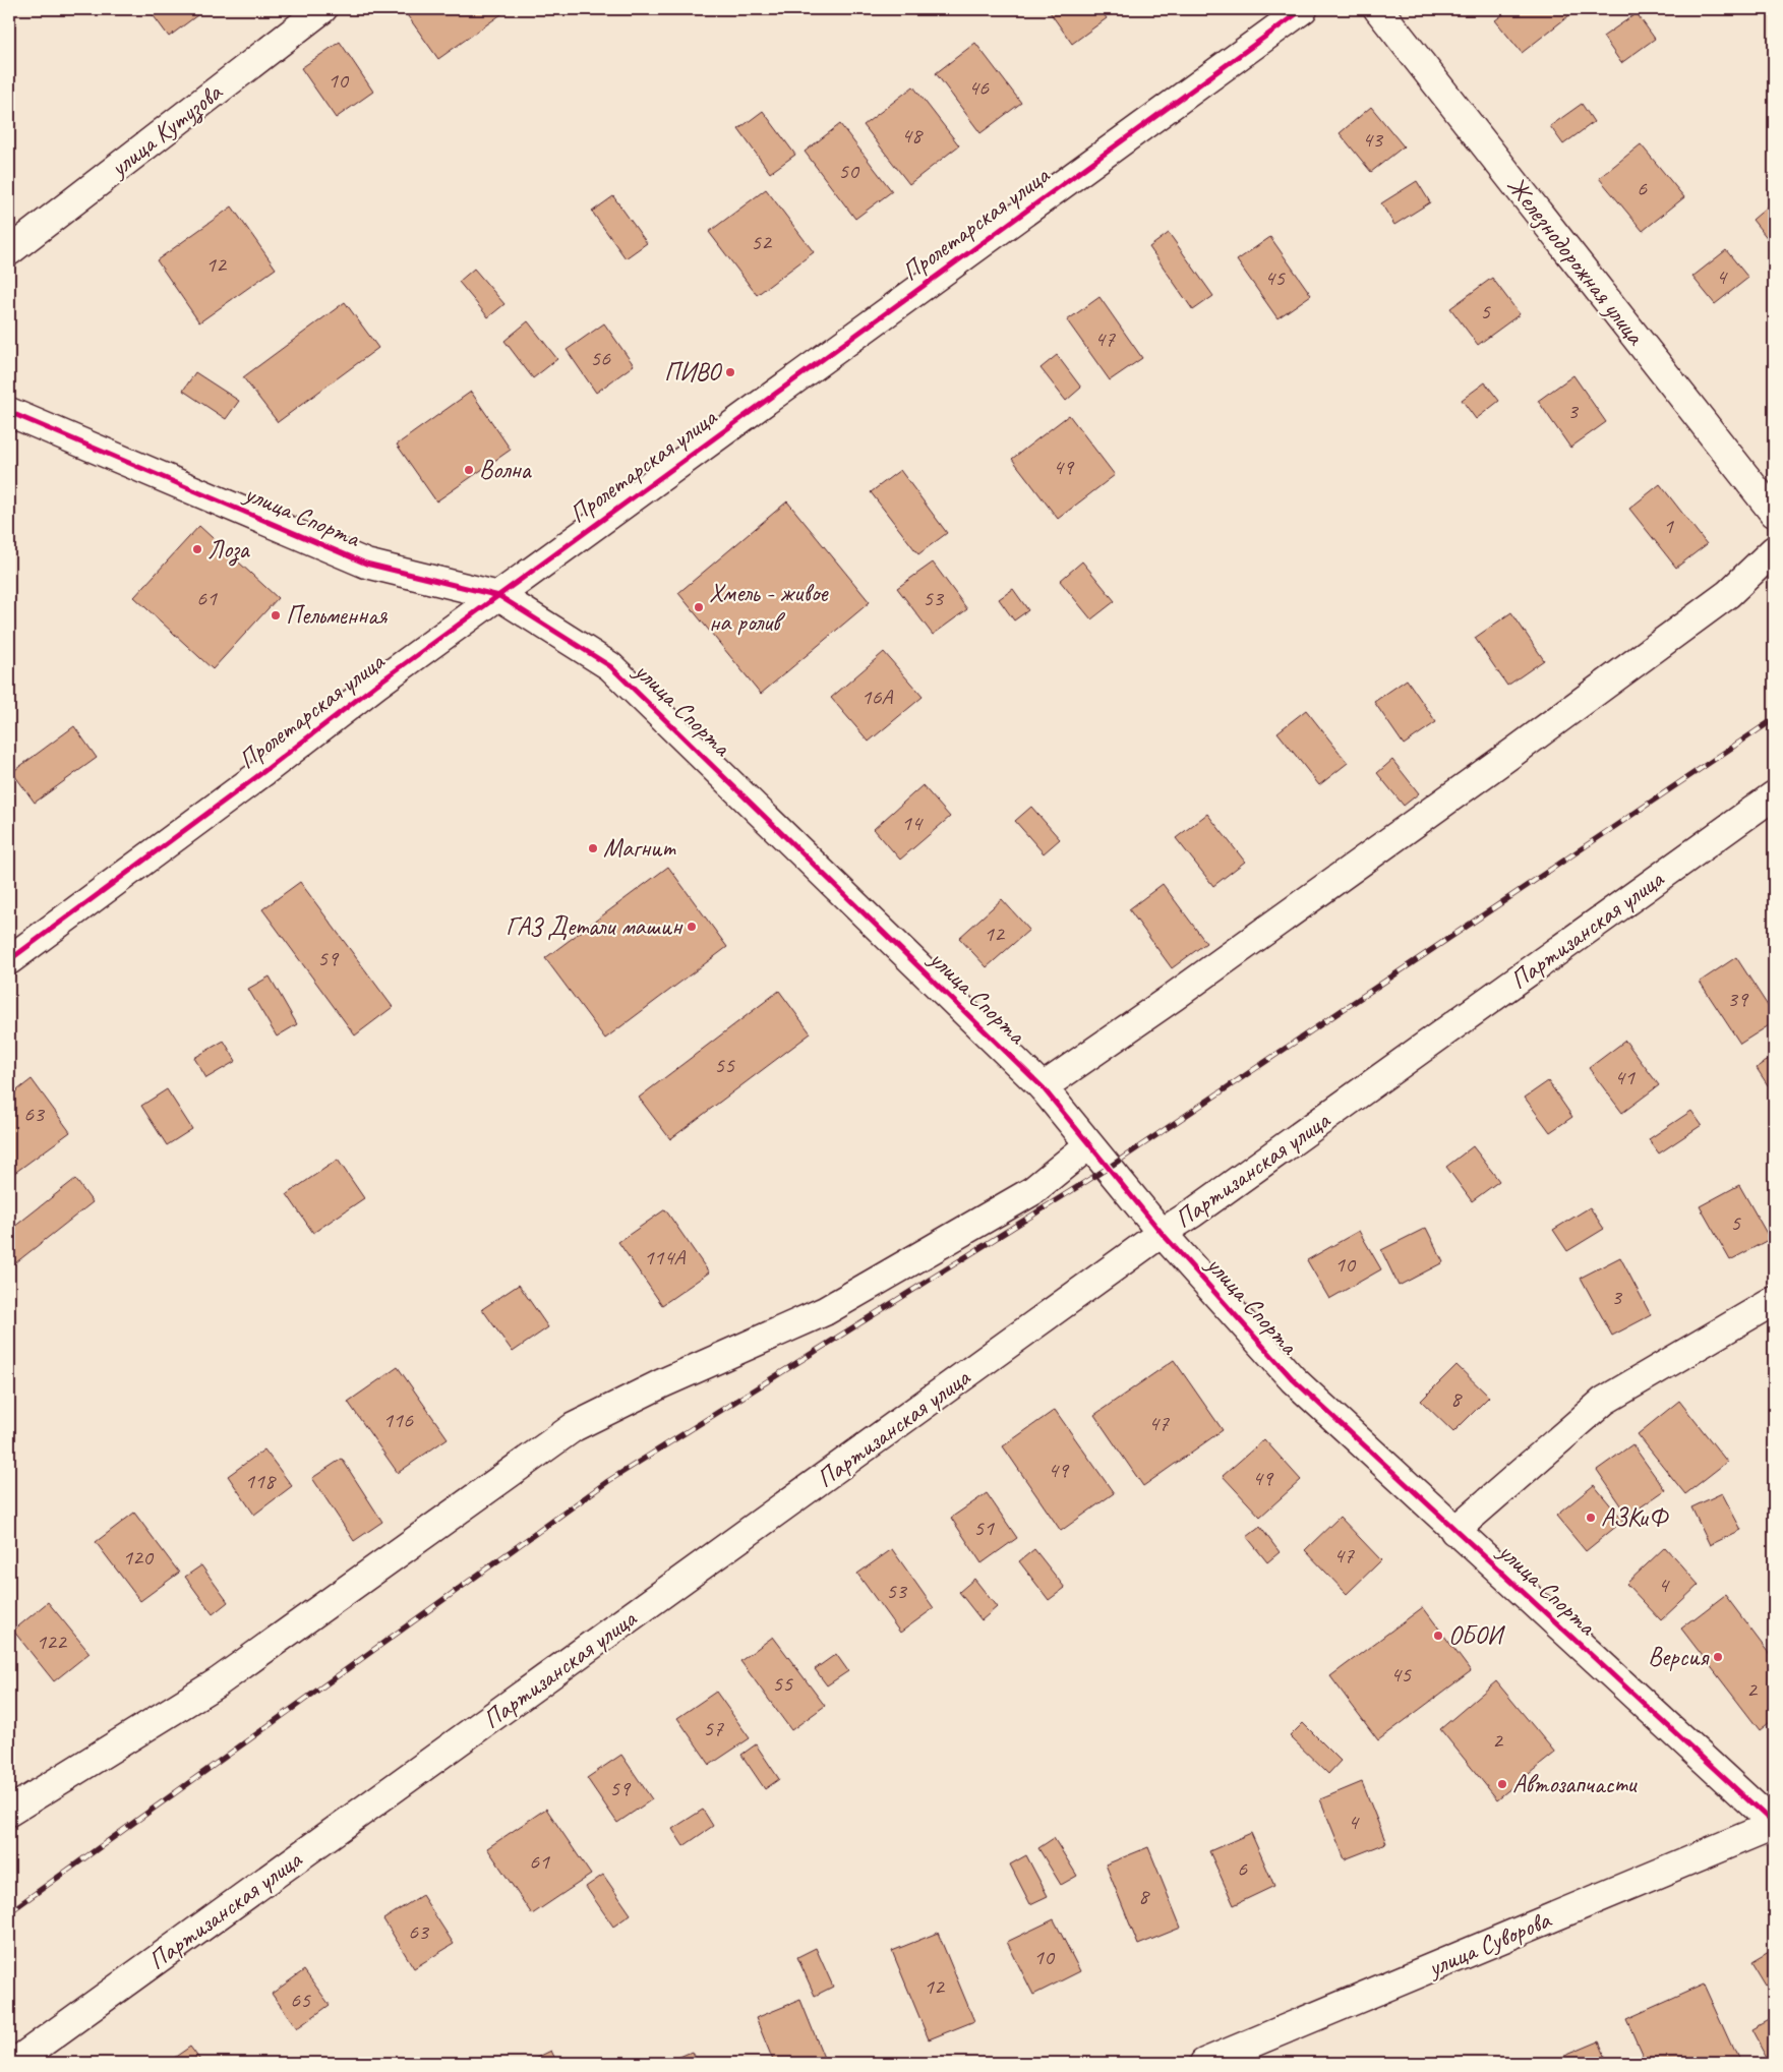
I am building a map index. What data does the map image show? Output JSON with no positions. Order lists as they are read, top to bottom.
{
  "streets": {
    "street": [
      "улица Кутузова",
      "Пролетарская улица",
      "Железнодорожная улица",
      "улица Спорта",
      "Партизанская улица",
      "улица Суворова"
    ]
  },
  "crossings": [
    ["Пролетарская улица", "улица Спорта"],
    ["улица Спорта", "Партизанская улица"],
    ["улица Спорта", "улица Суворова"]
  ],
  "places": [
    "ПИВО",
    "Волна",
    "Лоза",
    "Хмель - живое на ролив",
    "Пельменная",
    "Магнит",
    "ГАЗ Детали машин",
    "АЗКиФ",
    "ОБОИ",
    "Версия",
    "Автозапчасти"
  ],
  "house_numbers": [
    "10",
    "46",
    "48",
    "43",
    "50",
    "6",
    "52",
    "12",
    "4",
    "45",
    "5",
    "47",
    "56",
    "3",
    "49",
    "1",
    "61",
    "53",
    "16А",
    "14",
    "12",
    "59",
    "39",
    "55",
    "41",
    "63",
    "5",
    "114А",
    "10",
    "3",
    "8",
    "116",
    "47",
    "49",
    "49",
    "118",
    "51",
    "47",
    "120",
    "4",
    "53",
    "122",
    "45",
    "55",
    "2",
    "57",
    "2",
    "59",
    "4",
    "61",
    "6",
    "8",
    "63",
    "10",
    "12",
    "65"
  ]
}
